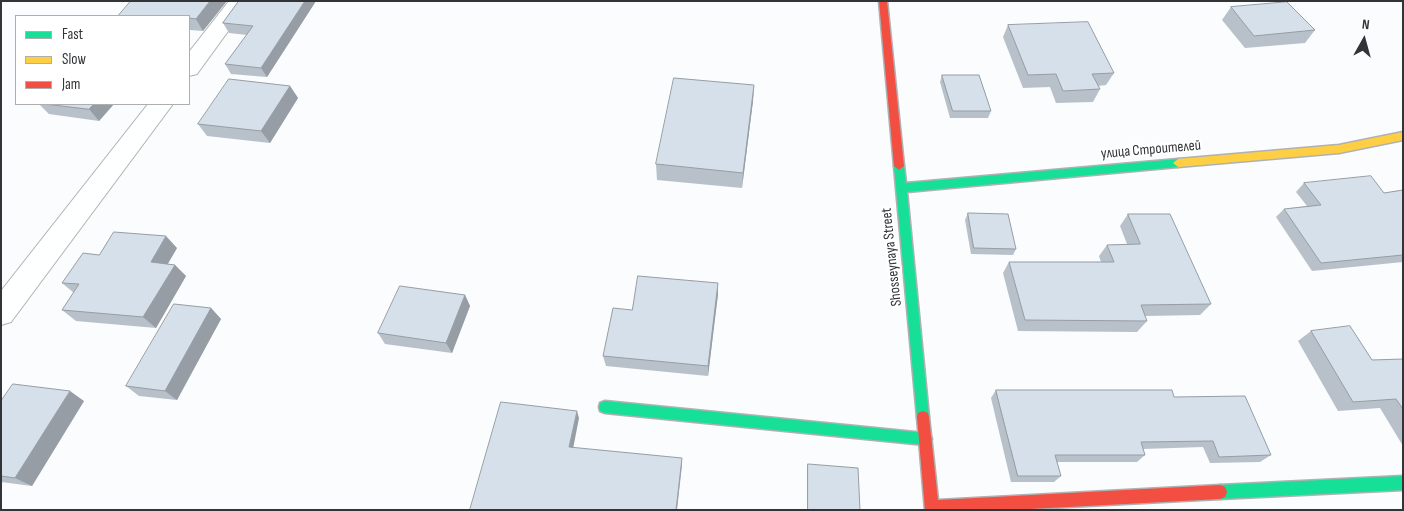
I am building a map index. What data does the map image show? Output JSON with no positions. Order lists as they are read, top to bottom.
{
  "streets": {
    "street": ["улица Строителей", "Shosseynaya Street"]
  },
  "crossings": [
    ["улица Строителей", "Shosseynaya Street"]
  ],
  "legend": ["Fast", "Slow", "Jam"],
  "north": "top"
}
